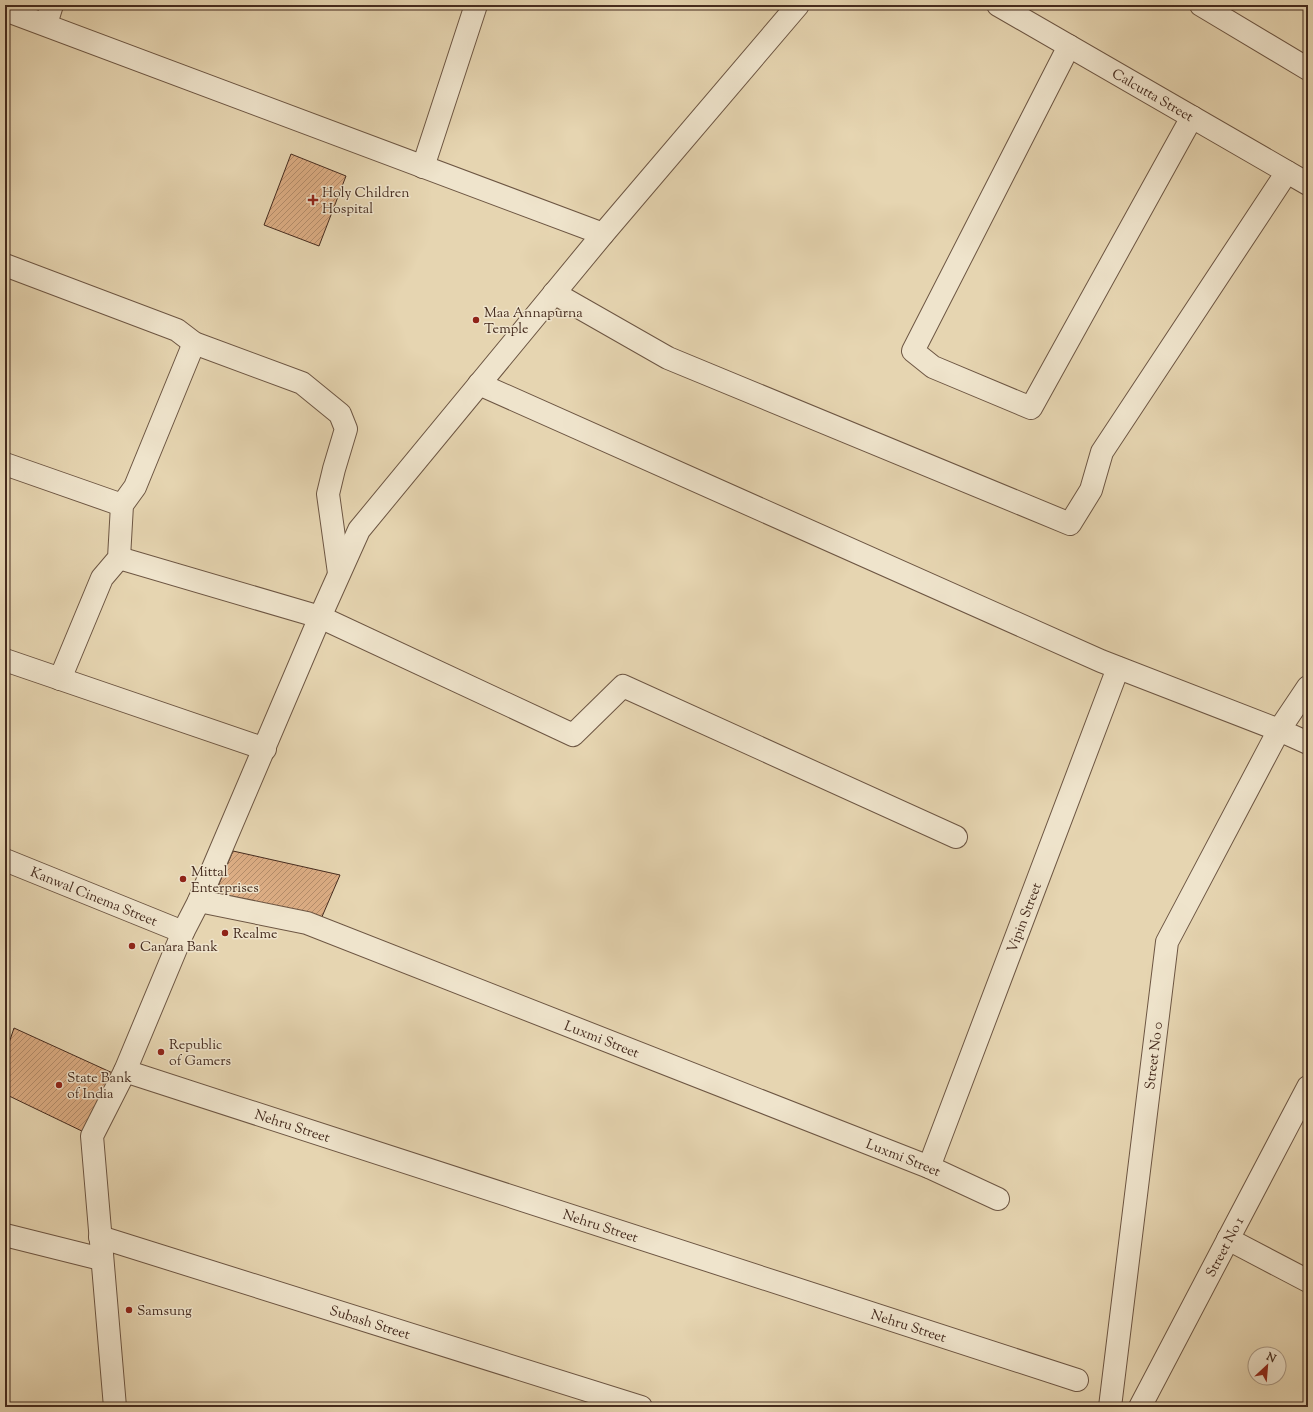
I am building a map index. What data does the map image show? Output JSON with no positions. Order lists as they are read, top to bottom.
{
  "streets": {
    "street": [
      "Calcutta Street",
      "Kanwal Cinema Street",
      "Vipin Street",
      "Luxmi Street",
      "Street No 0",
      "Nehru Street",
      "Street No 1",
      "Subash Street"
    ]
  },
  "crossings": [
    ["Vipin Street", "Luxmi Street"]
  ],
  "places": {
    "health": ["Holy Children Hospital"],
    "other": [
      "Maa Annapurna Temple",
      "Mittal Enterprises",
      "Realme",
      "Canara Bank",
      "Republic of Gamers",
      "State Bank of India",
      "Samsung"
    ]
  },
  "north": "top right"
}
